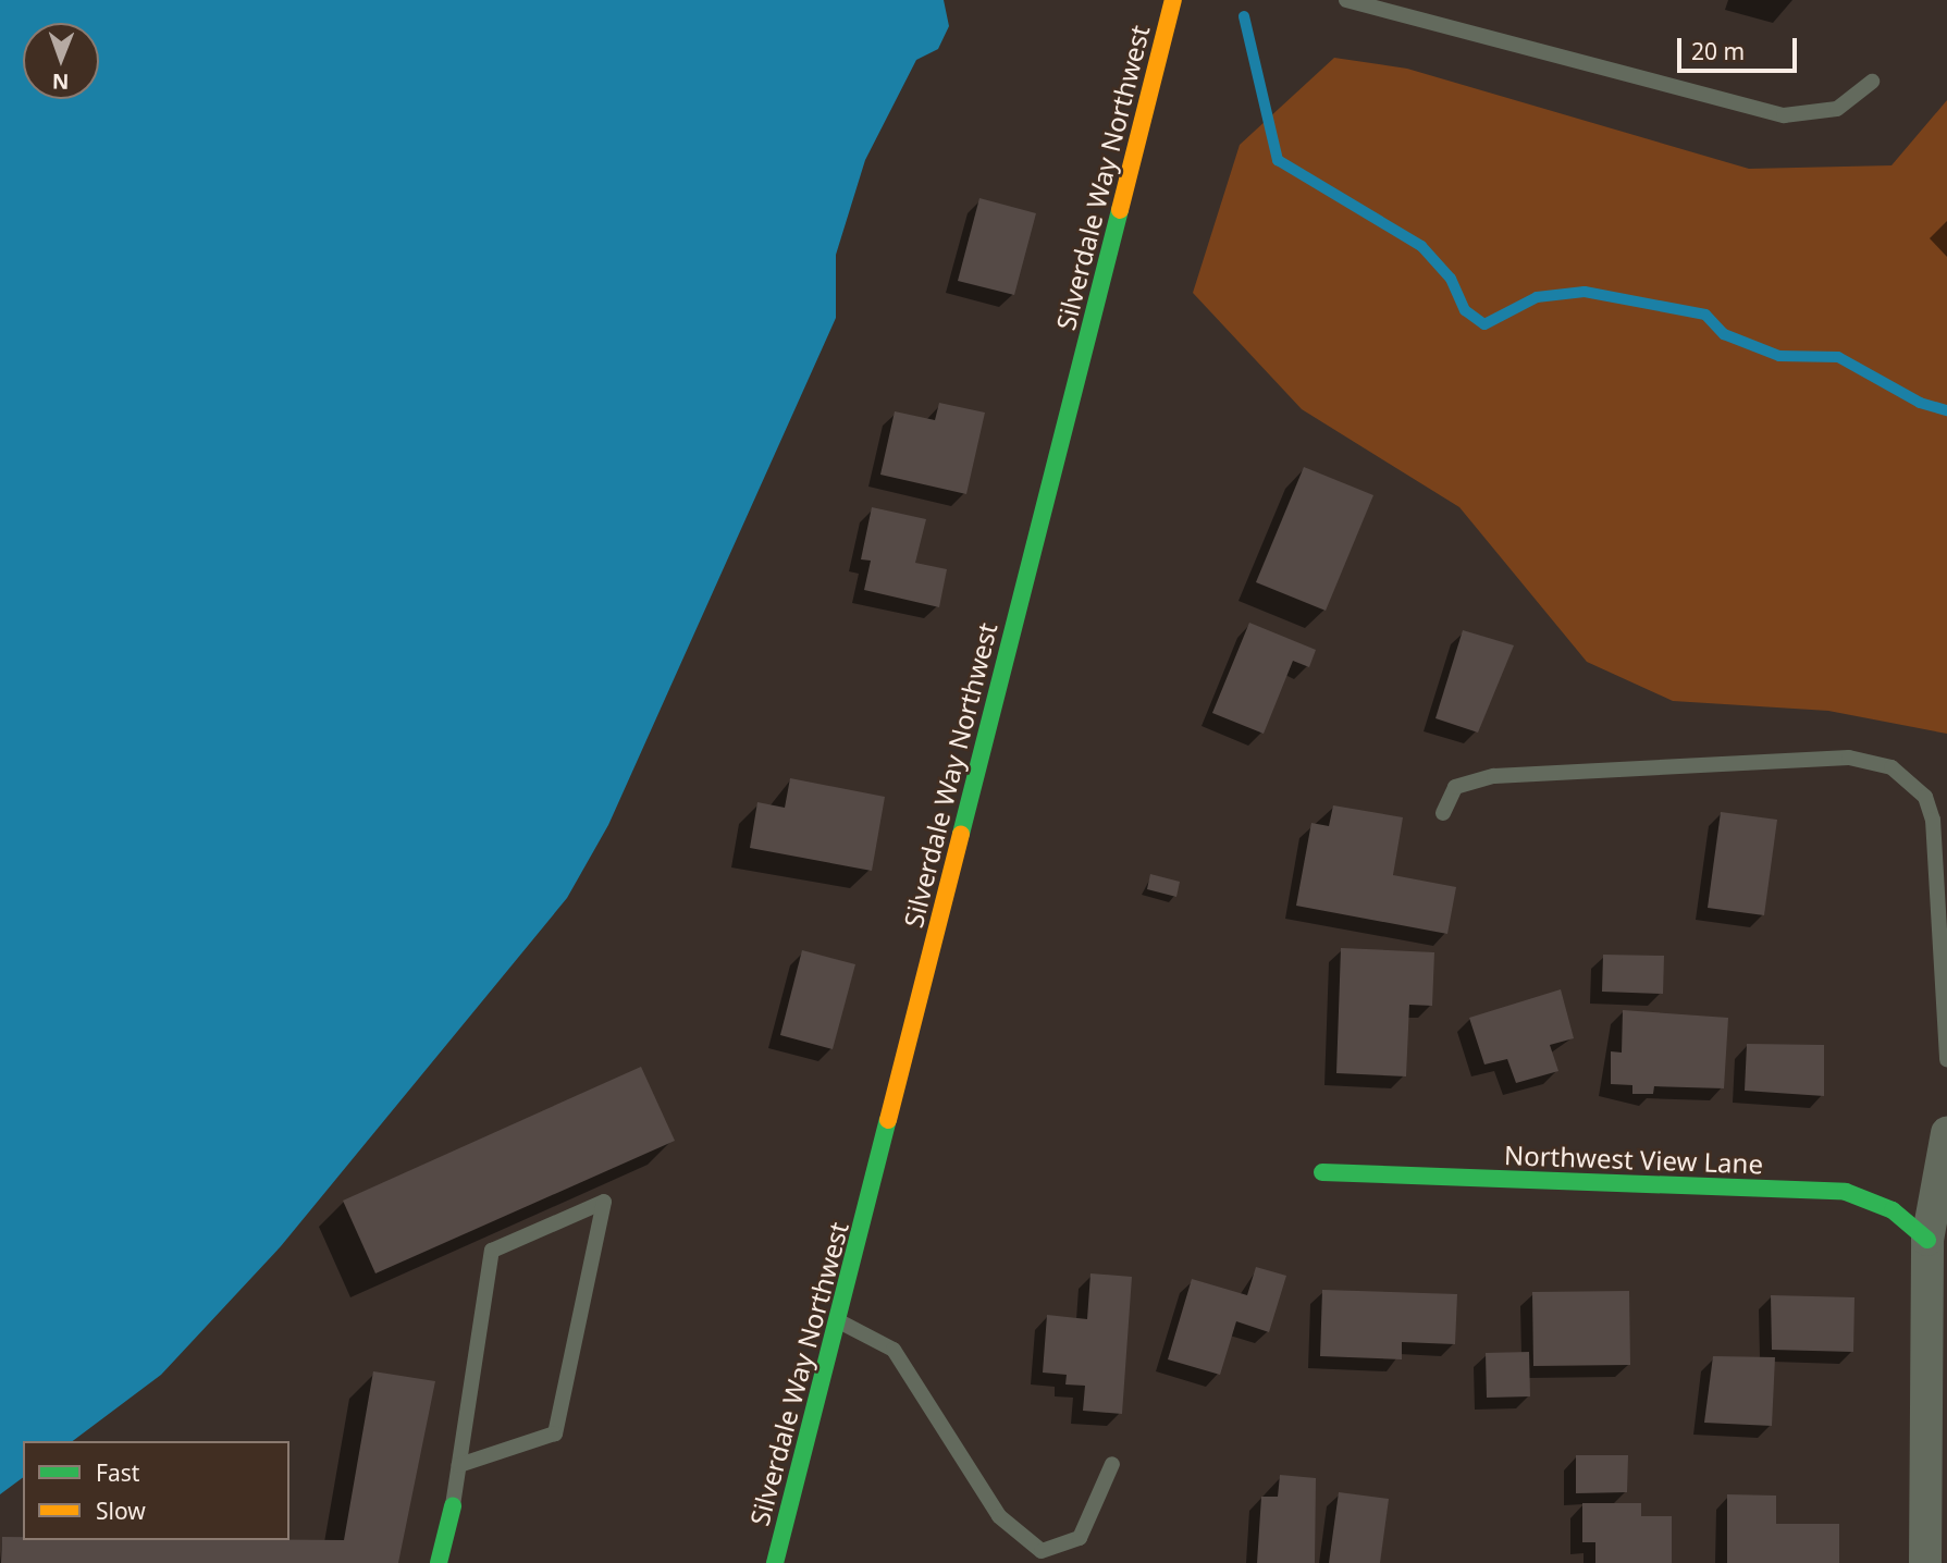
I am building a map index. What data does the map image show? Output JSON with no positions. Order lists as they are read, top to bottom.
{
  "streets": {
    "main road": ["Silverdale Way Northwest", "Northwest View Lane"]
  },
  "legend": ["Fast", "Slow"],
  "scale_bar": "20 m",
  "north": "bottom"
}
